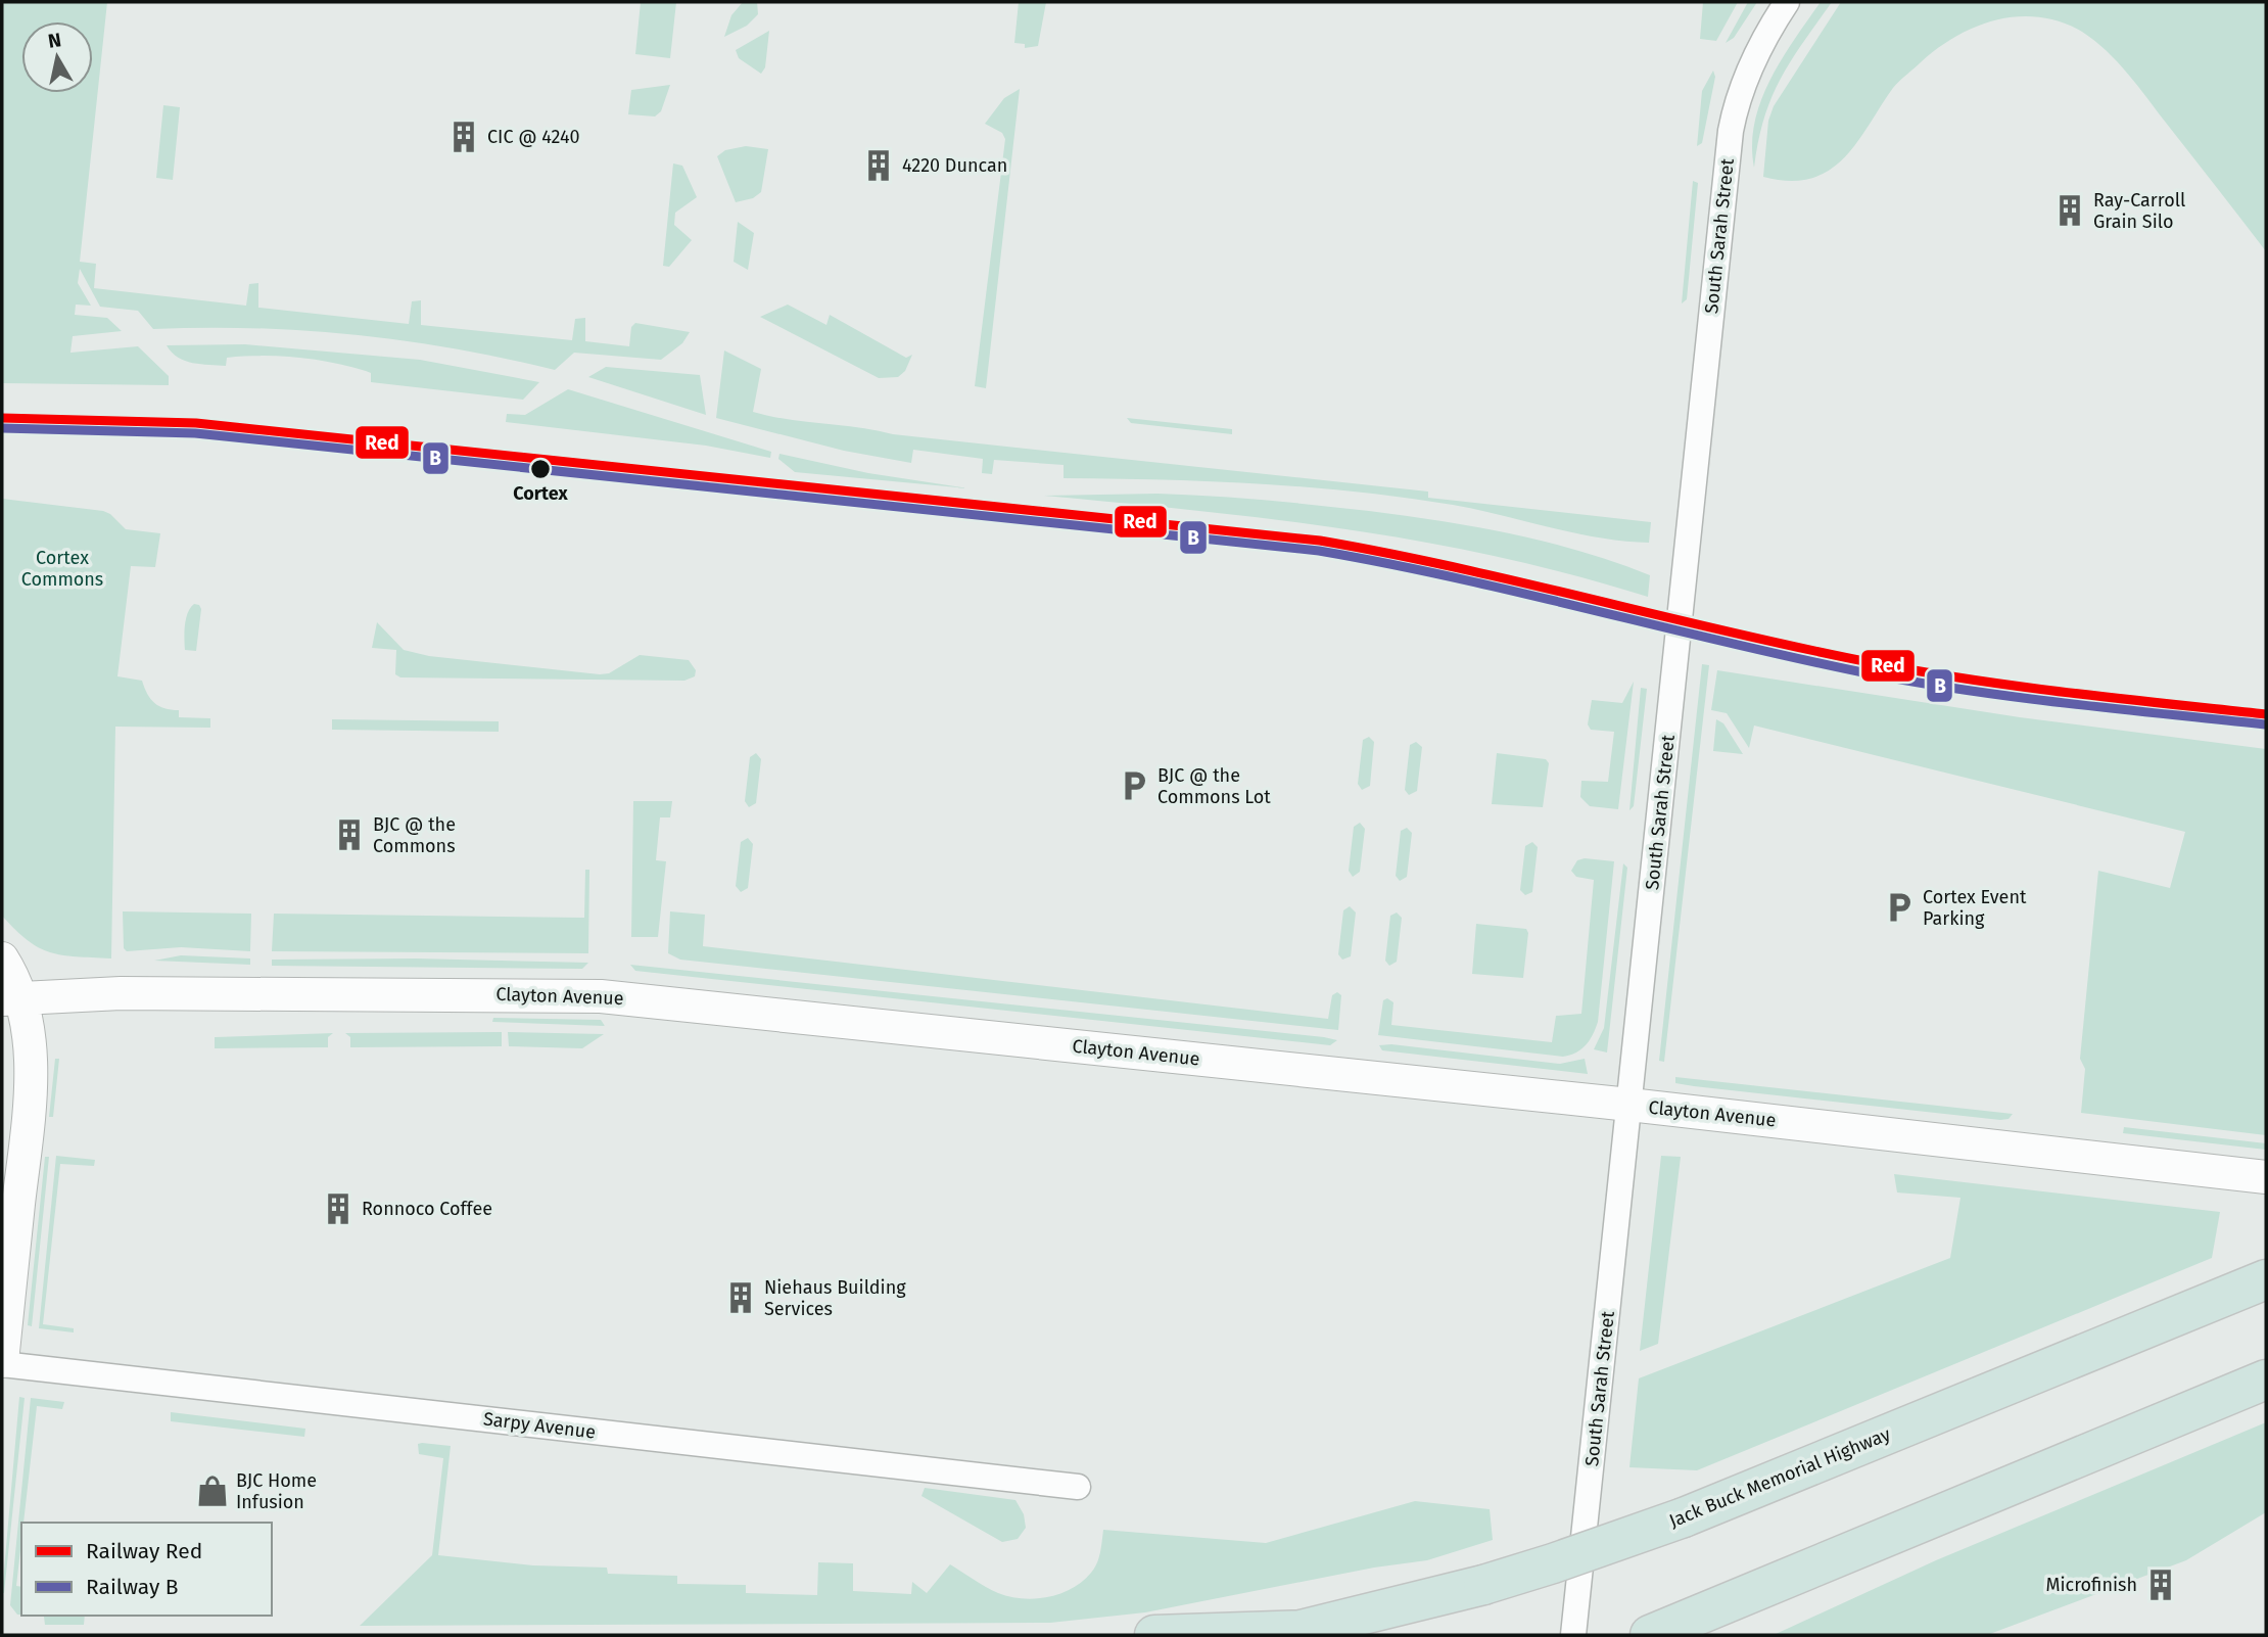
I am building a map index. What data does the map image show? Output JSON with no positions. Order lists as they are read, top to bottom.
{
  "streets": {
    "highway": ["Jack Buck Memorial Highway"],
    "street": ["South Sarah Street", "Clayton Avenue", "Sarpy Avenue"]
  },
  "crossings": [
    ["South Sarah Street", "Clayton Avenue"]
  ],
  "parks": ["Cortex Commons"],
  "places": {
    "building": [
      "CIC @ 4240",
      "4220 Duncan",
      "Ray-Carroll Grain Silo",
      "BJC @ the Commons",
      "Ronnoco Coffee",
      "Niehaus Building Services",
      "Microfinish"
    ],
    "other": ["Cortex"],
    "parking": ["BJC @ the Commons Lot", "Cortex Event Parking"],
    "shop": ["BJC Home Infusion"]
  },
  "lines": ["rail line Red", "rail line B"],
  "legend": ["Railway Red", "Railway B"],
  "north": "top"
}
